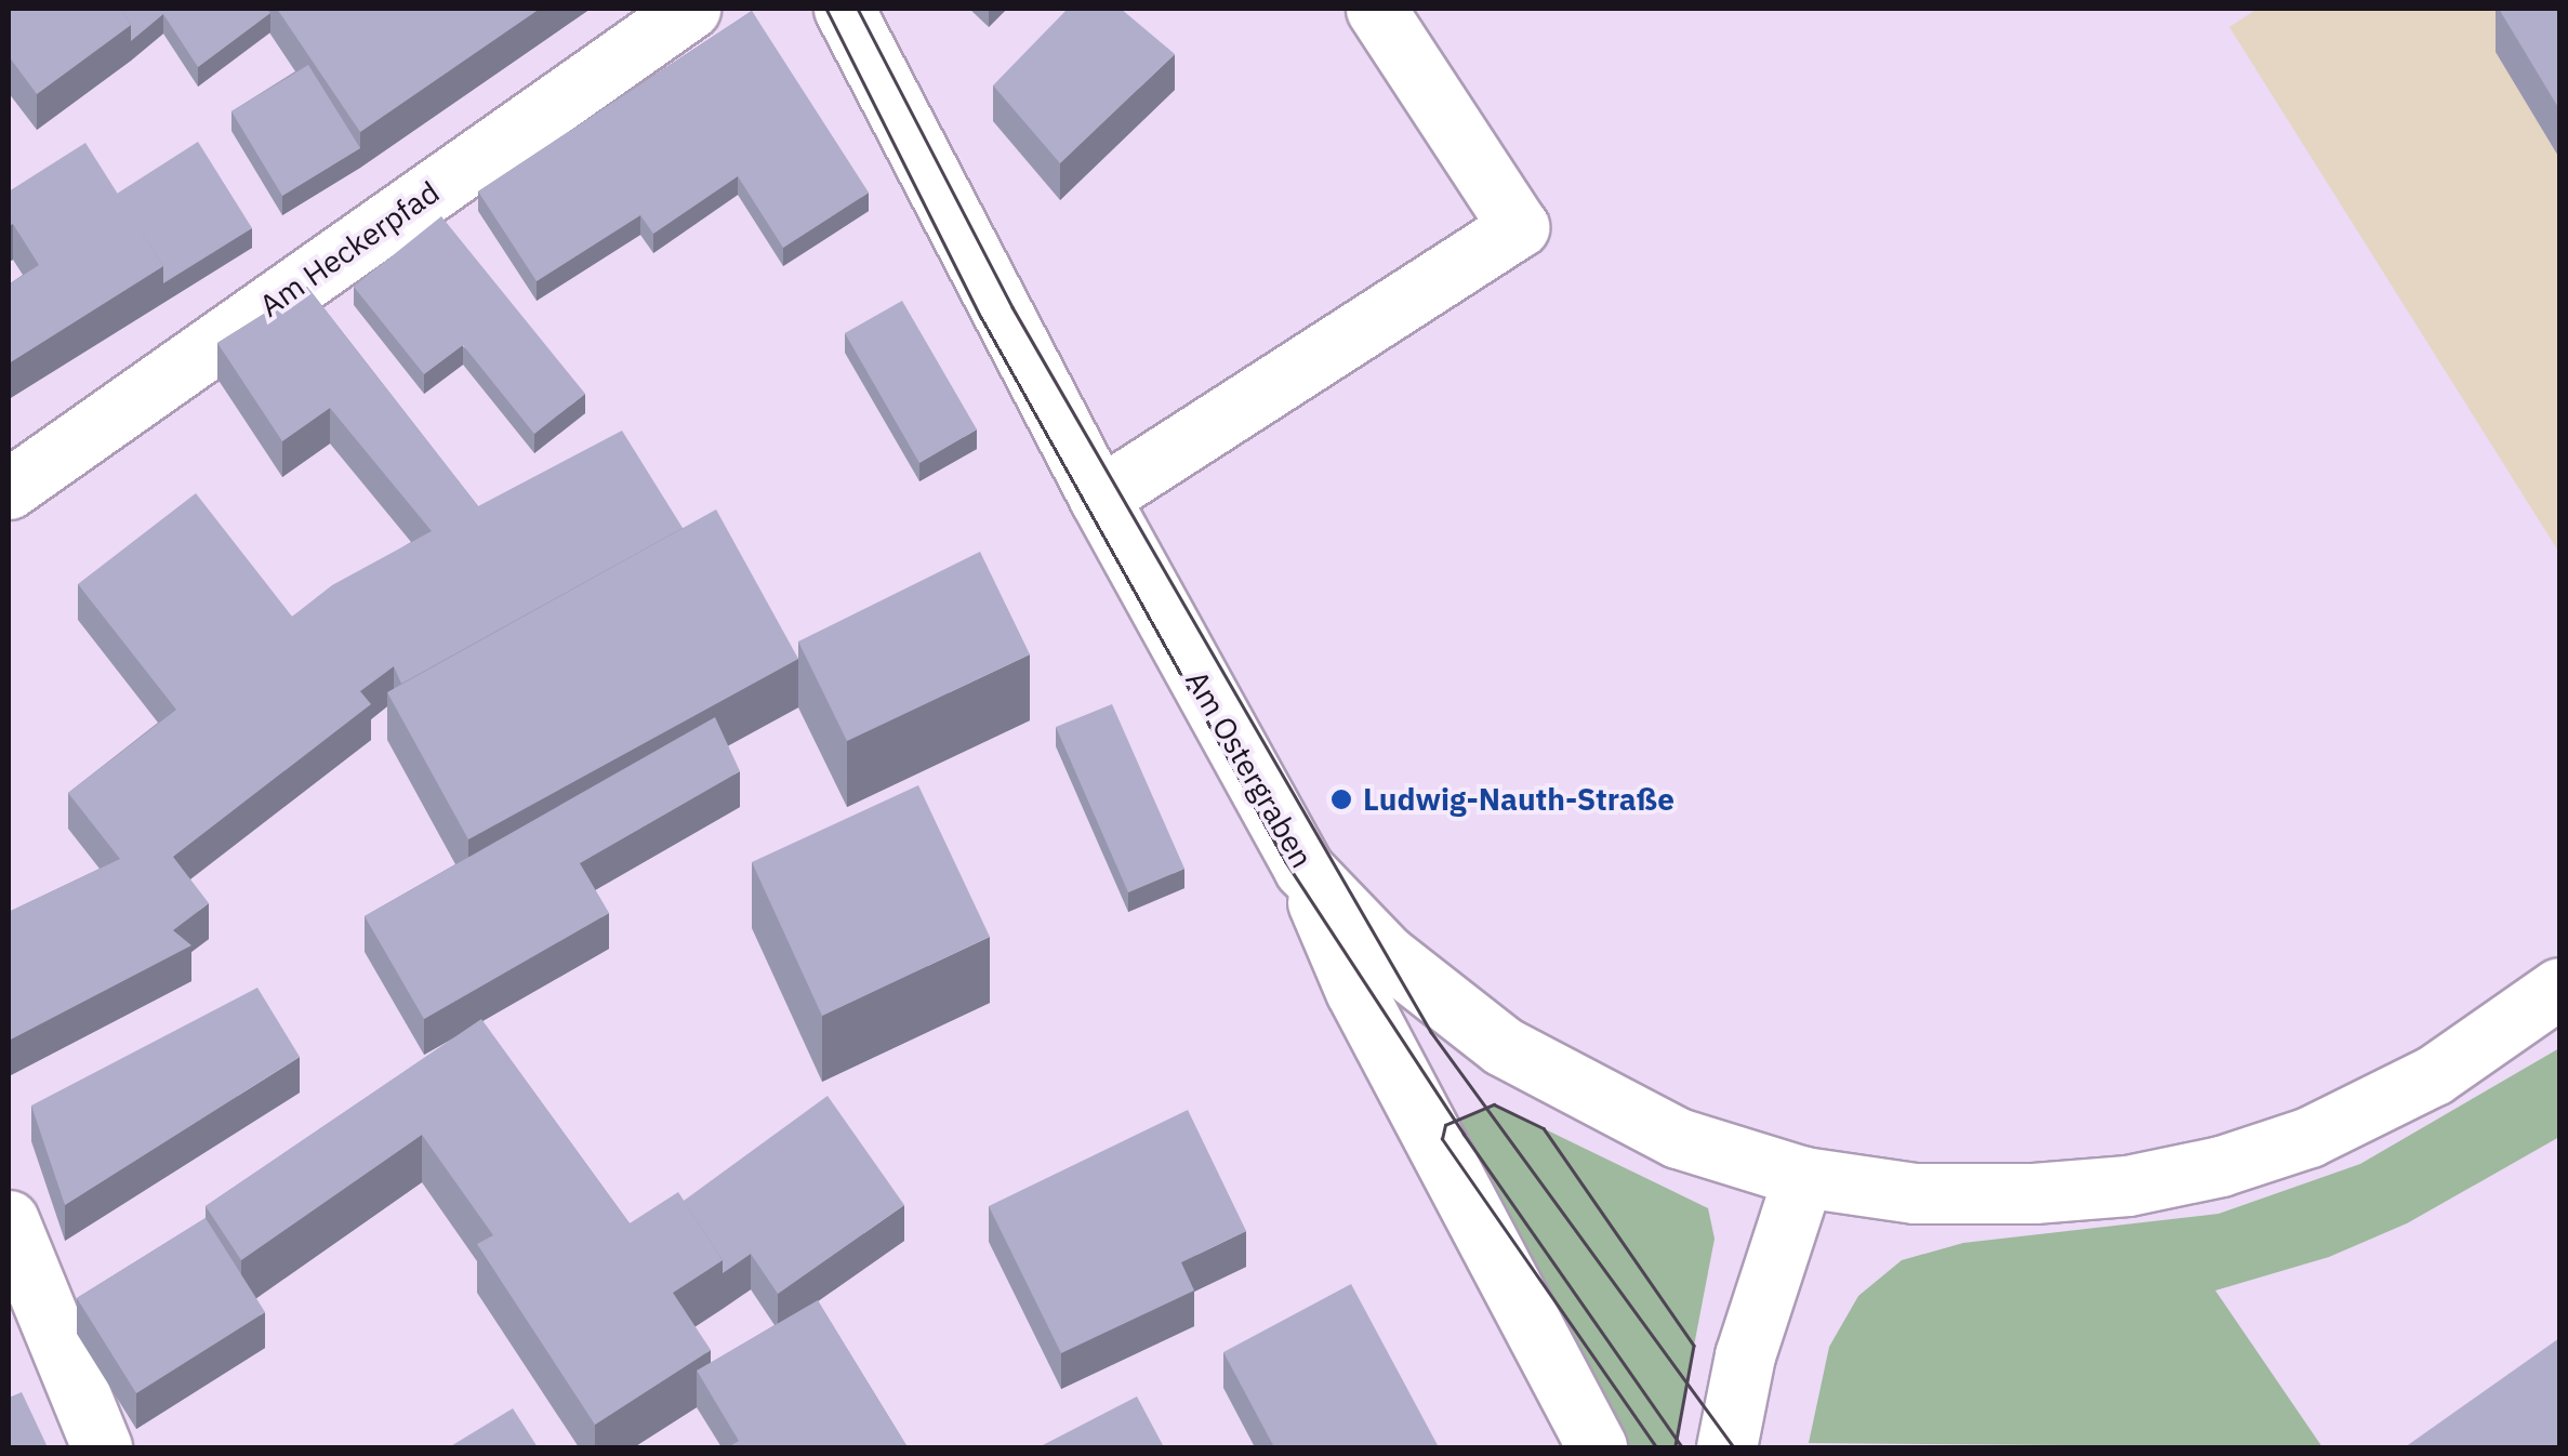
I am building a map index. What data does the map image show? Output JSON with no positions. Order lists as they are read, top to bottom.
{
  "streets": {
    "street": ["Am Heckerpfad", "Am Ostergraben"]
  },
  "places": ["Ludwig-Nauth-Straße"]
}
